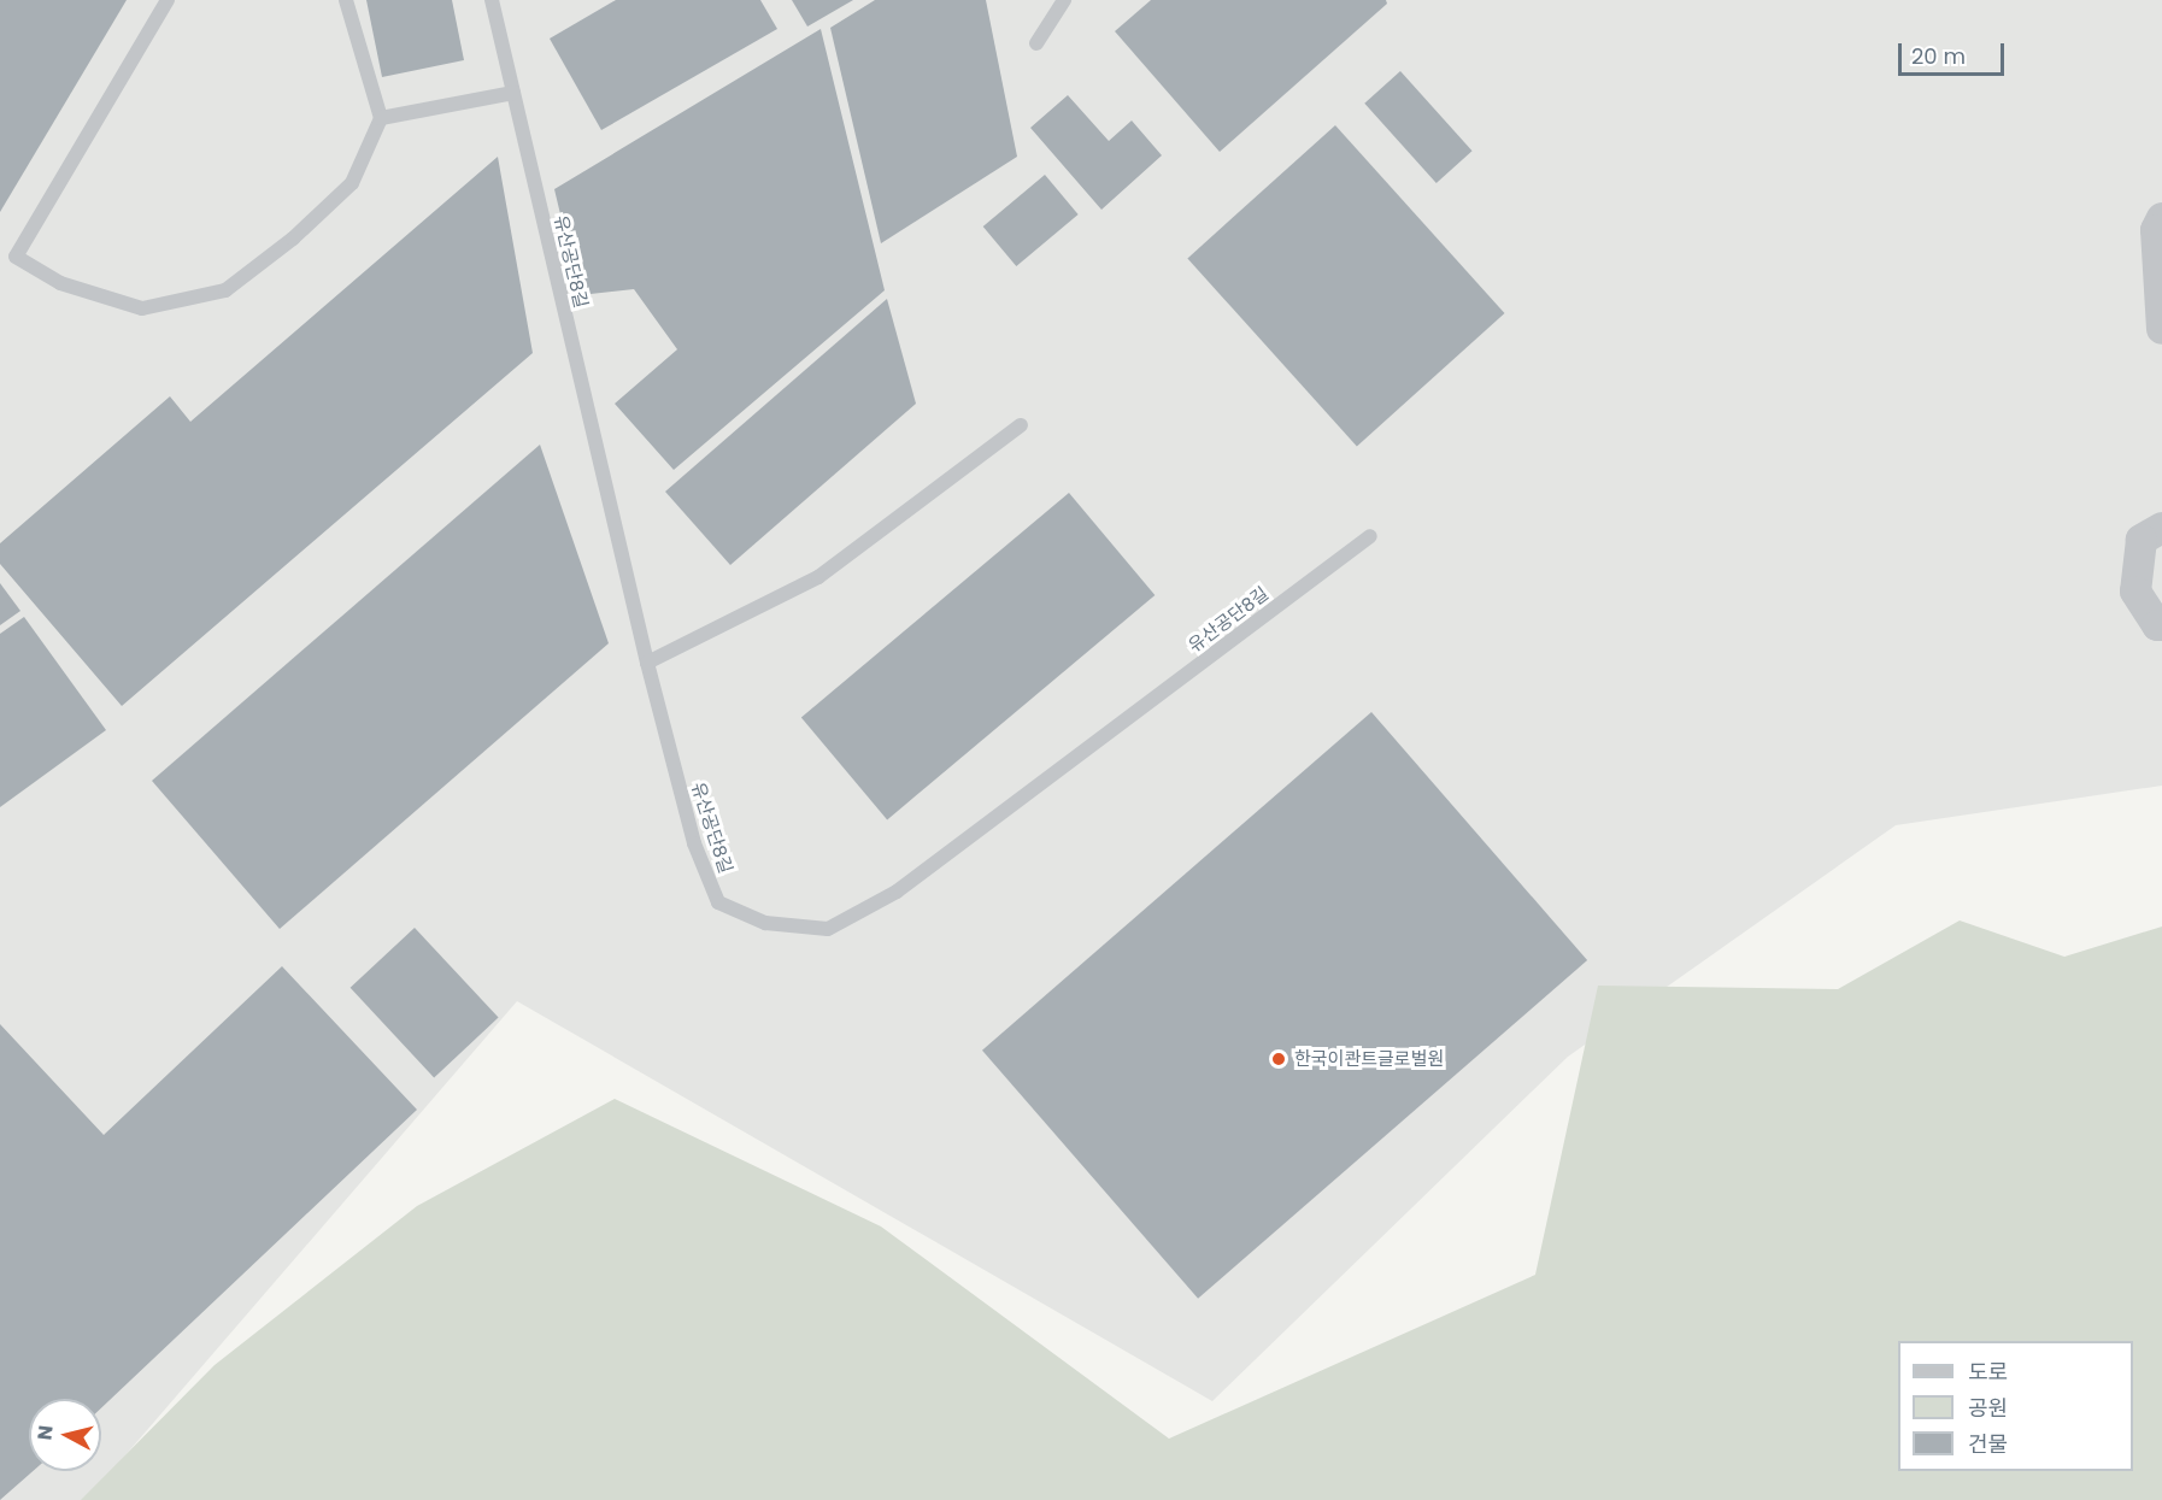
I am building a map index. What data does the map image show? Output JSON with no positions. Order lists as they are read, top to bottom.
{
  "streets": {
    "lane": ["유산공단8길"]
  },
  "places": ["한국이콴트글로벌원"],
  "legend": ["도로", "공원", "건물"],
  "scale_bar": "20 m",
  "north": "left"
}
